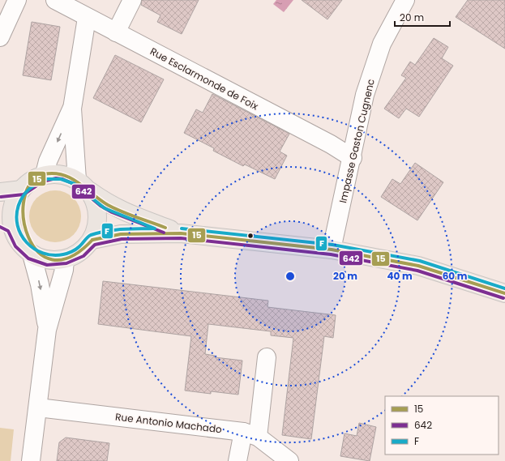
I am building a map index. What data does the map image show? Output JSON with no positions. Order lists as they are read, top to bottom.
{
  "streets": {
    "street": ["Rue Esclarmonde de Foix", "Impasse Gaston Cugnenc", "Rue Antonio Machado"]
  },
  "crossings": [
    ["Rue Esclarmonde de Foix", "Impasse Gaston Cugnenc"]
  ],
  "lines": ["transit line 15", "transit line 642", "transit line F"],
  "legend": ["15", "642", "F"],
  "scale_bar": "20 m",
  "rings": ["20 m", "40 m", "60 m"]
}
